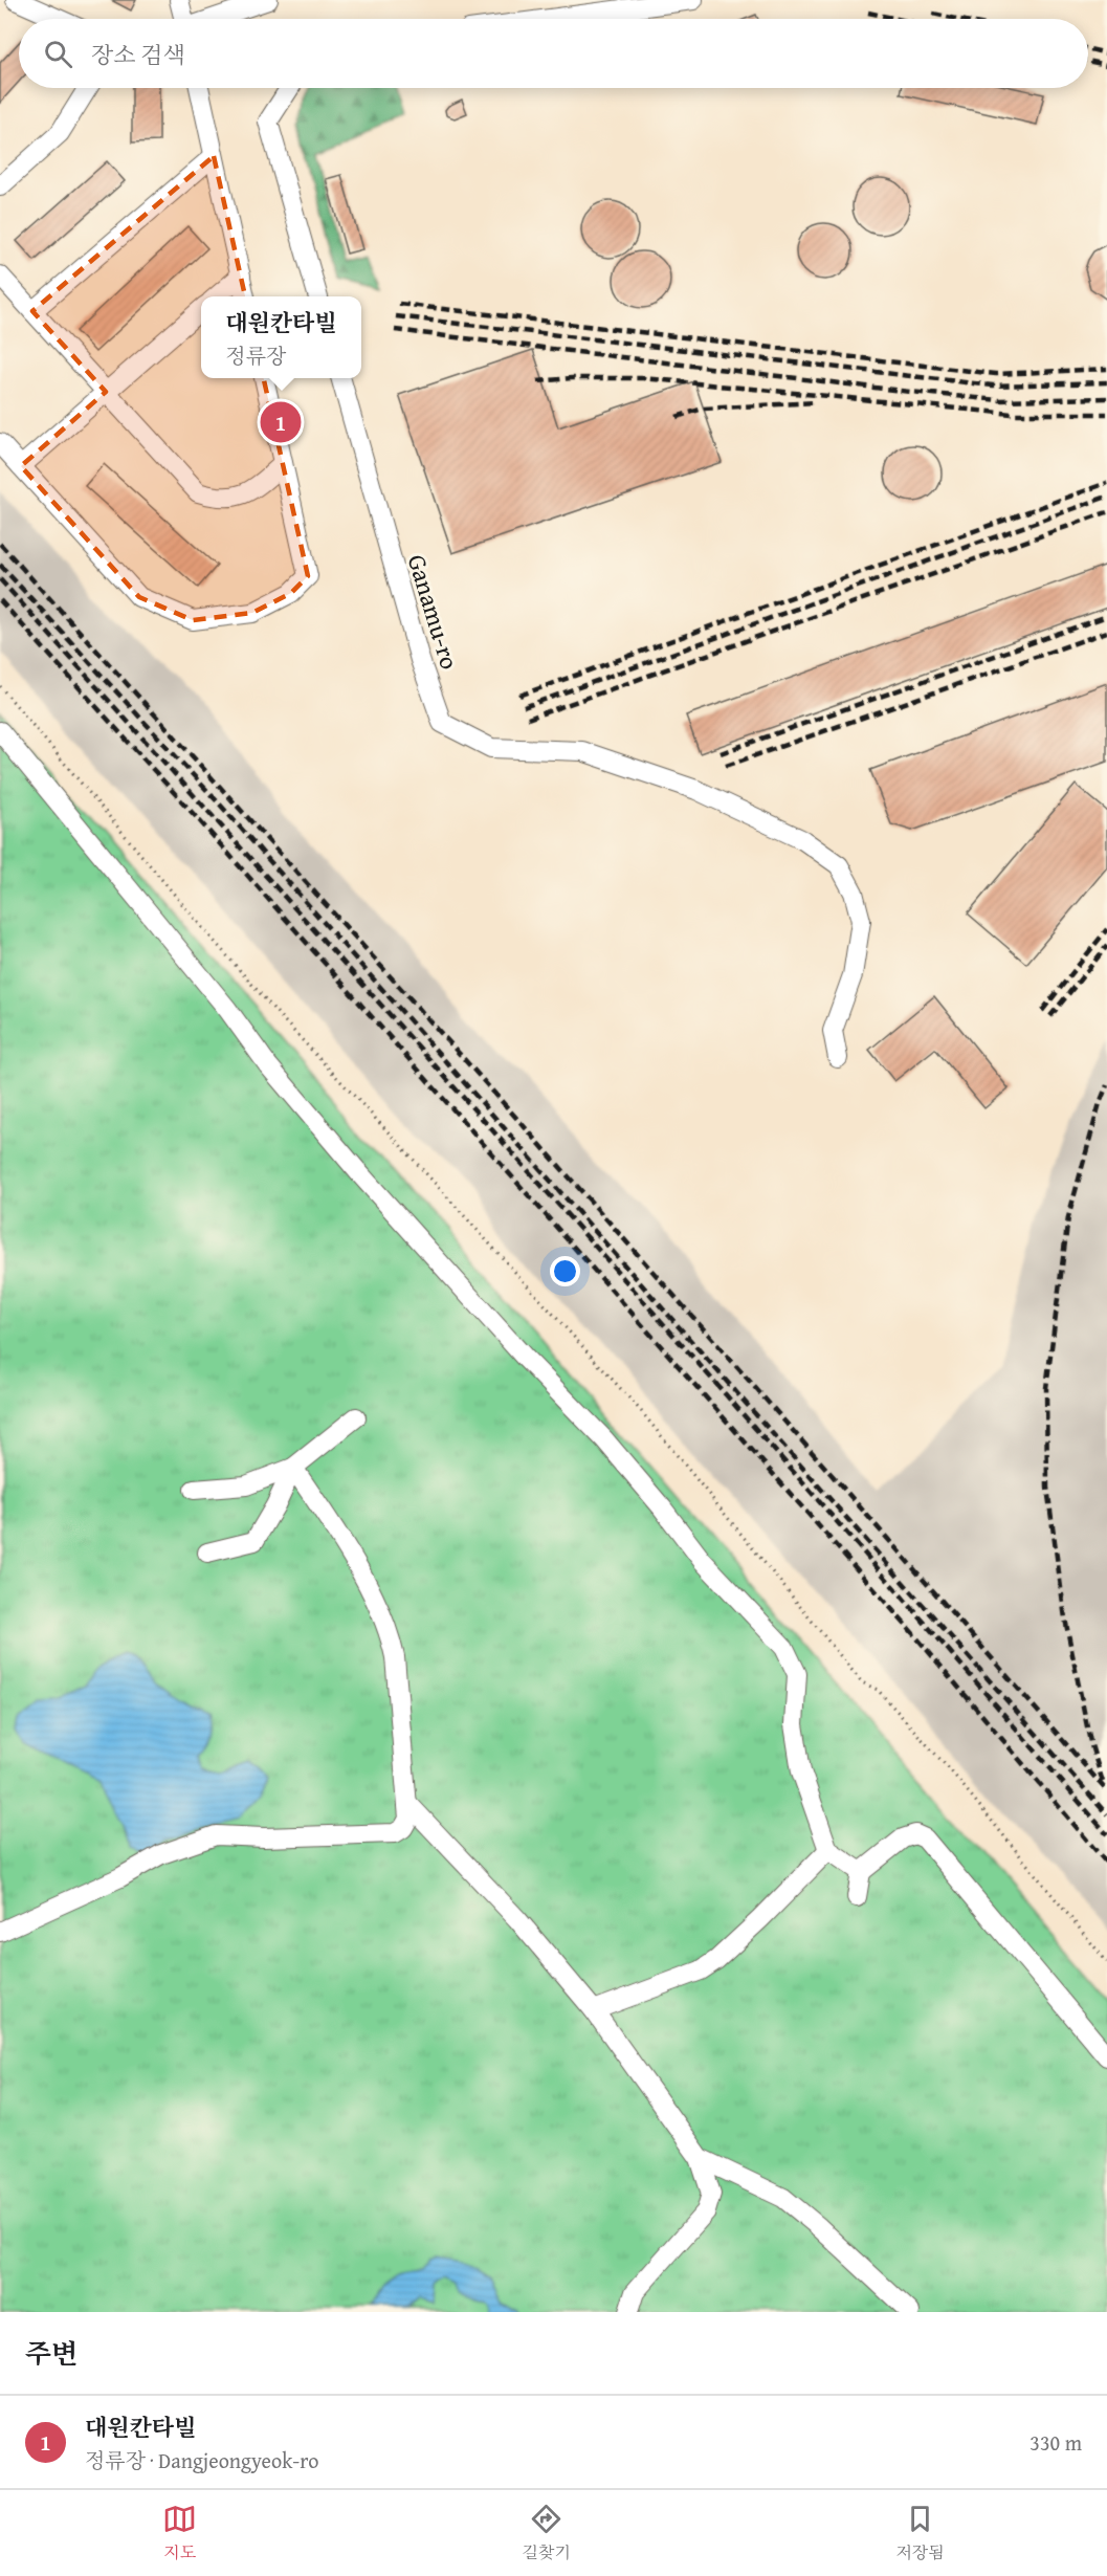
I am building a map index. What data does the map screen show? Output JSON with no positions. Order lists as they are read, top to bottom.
{
  "streets": {
    "street": ["Ganamu-ro"]
  },
  "page": {
    "search": "장소 검색",
    "popup": ["대원칸타빌", "정류장"],
    "pins": "1",
    "heading": "주변",
    "list": [
      {
        "mark": "1",
        "name": "대원칸타빌",
        "note": "정류장 · Dangjeongyeok-ro",
        "value": "330 m"
      }
    ],
    "nav": ["지도", "길찾기", "저장됨"]
  }
}
